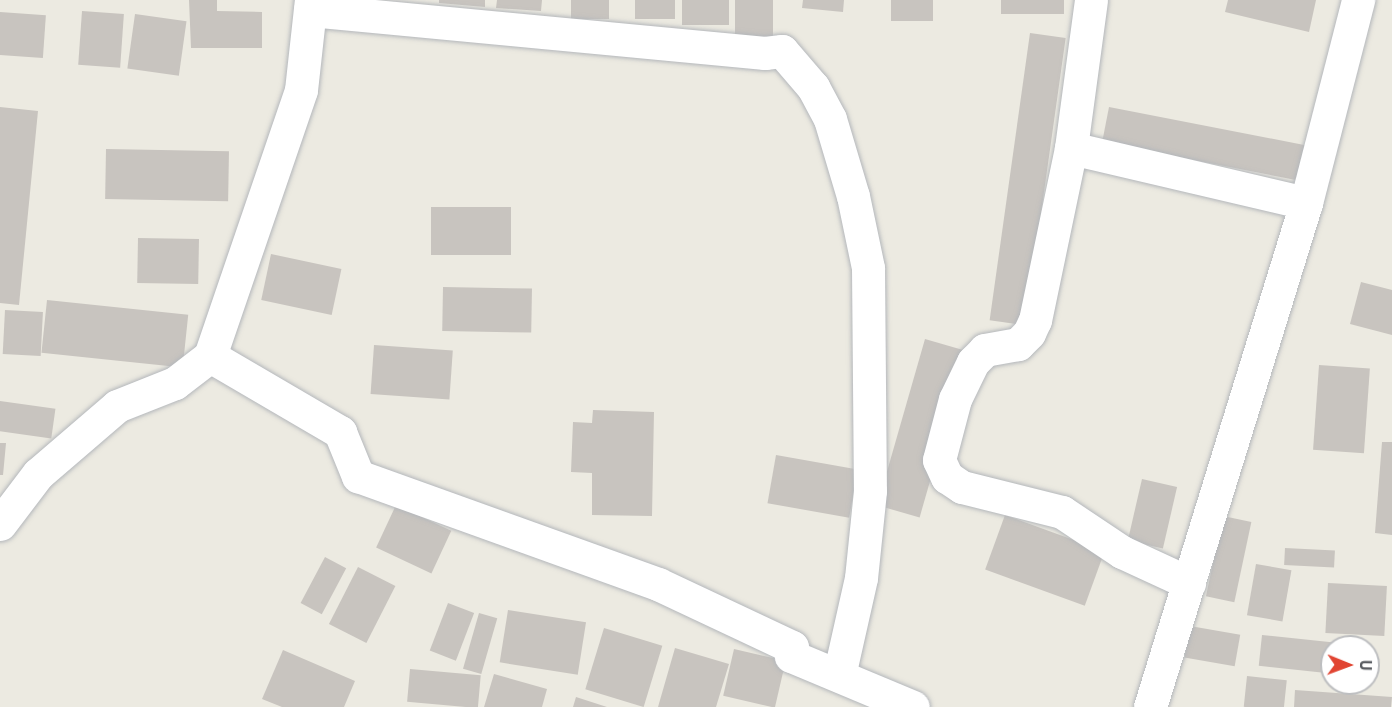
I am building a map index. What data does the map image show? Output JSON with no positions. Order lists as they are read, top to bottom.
{
  "north": "right"
}
